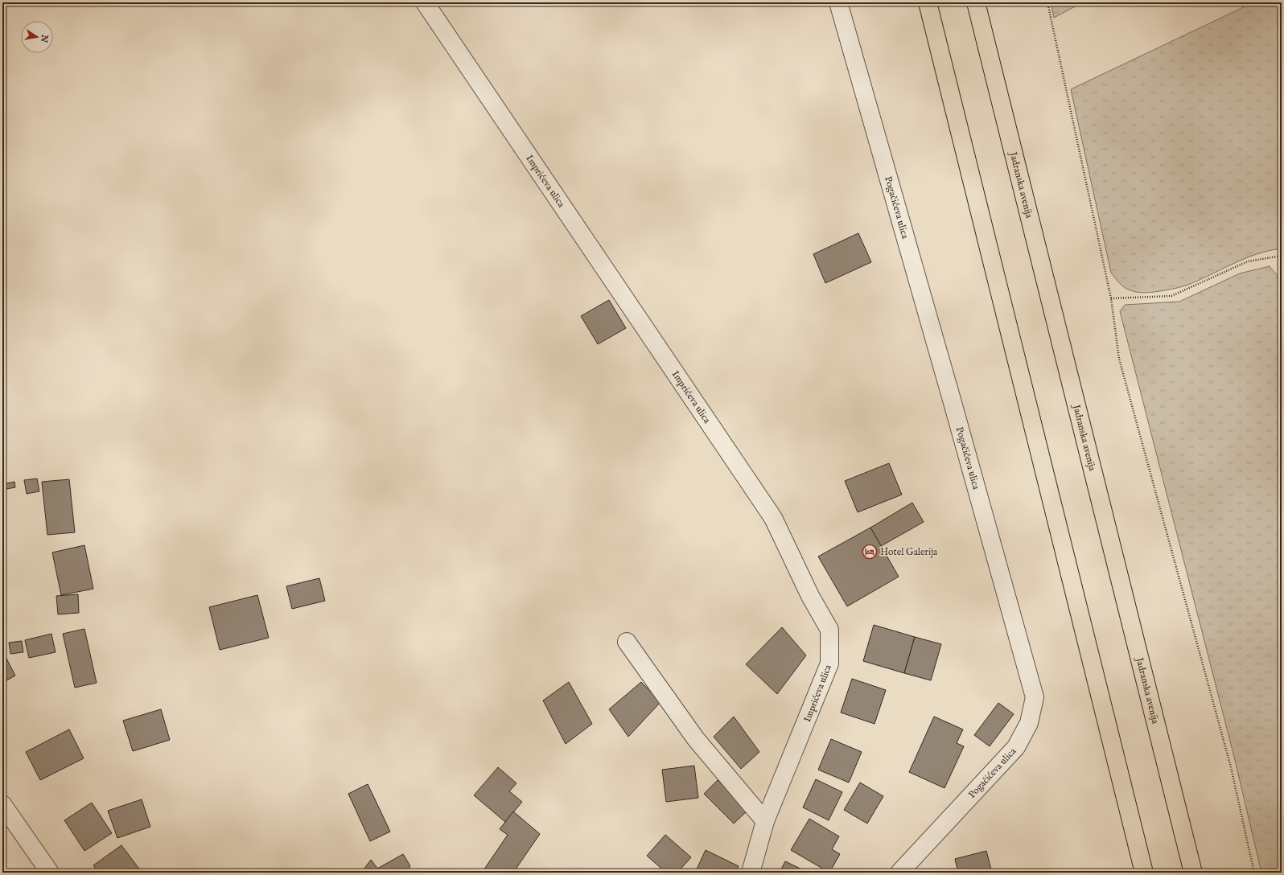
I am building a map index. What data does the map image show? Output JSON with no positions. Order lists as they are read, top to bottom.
{
  "streets": {
    "main road": ["Jadranska avenija"],
    "street": ["Imprićeva ulica", "Pogačićeva ulica"]
  },
  "places": {
    "hotel": ["Hotel Galerija"]
  },
  "north": "right"
}
